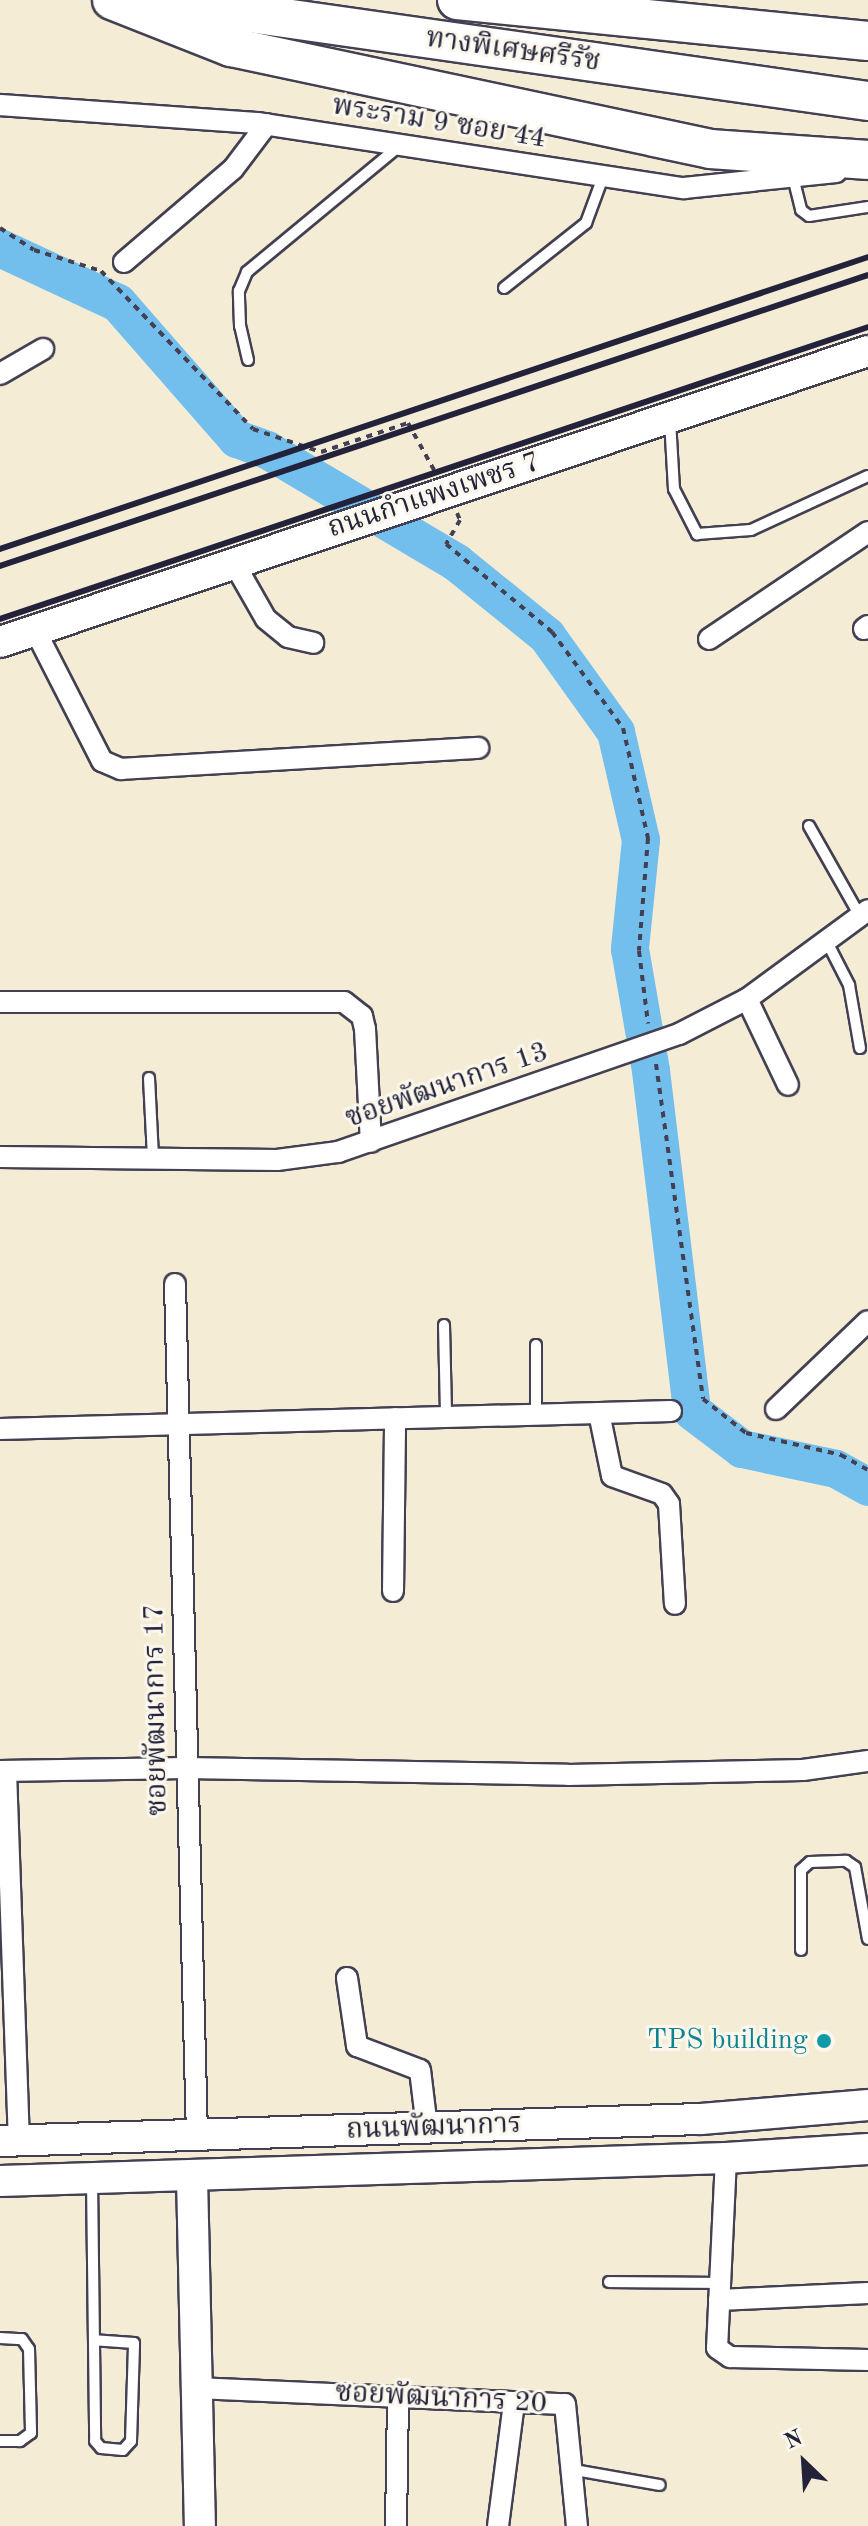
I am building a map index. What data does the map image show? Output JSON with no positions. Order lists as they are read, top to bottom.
{
  "streets": {
    "highway": ["ทางพิเศษศรีรัช"],
    "main road": ["ถนนกำแพงเพชร 7", "ถนนพัฒนาการ"],
    "street": [
      "พระราม 9 ซอย 44",
      "ซอยพัฒนาการ 13",
      "ซอยพัฒนาการ 17",
      "ซอยพัฒนาการ 20"
    ]
  },
  "crossings": [
    ["ซอยพัฒนาการ 17", "ถนนพัฒนาการ"]
  ],
  "places": ["TPS building"],
  "north": "top left"
}
